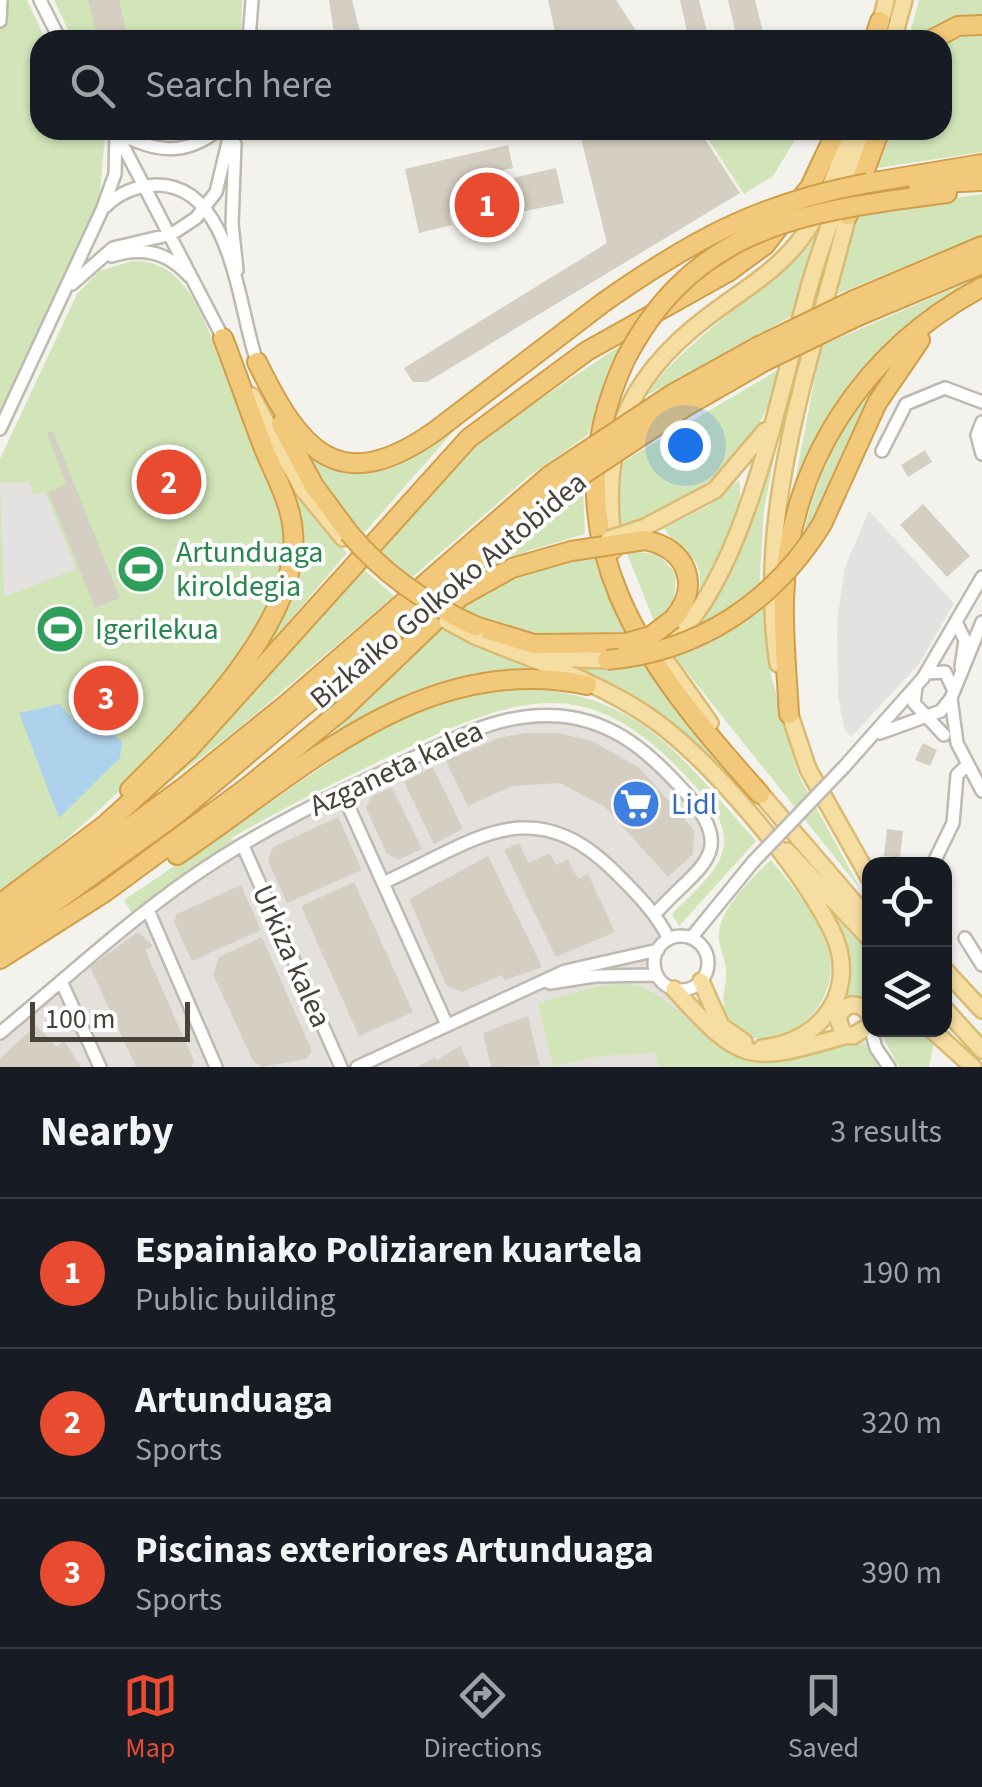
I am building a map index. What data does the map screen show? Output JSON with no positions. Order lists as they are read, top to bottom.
{
  "streets": {
    "highway": ["Bizkaiko Golkoko Autobidea"],
    "street": ["Azganeta kalea", "Urkiza kalea"]
  },
  "crossings": [
    ["Azganeta kalea", "Urkiza kalea"]
  ],
  "places": {
    "sports": ["Artunduaga kiroldegia", "Igerilekua"],
    "supermarket": ["Lidl"]
  },
  "scale_bar": "100 m",
  "page": {
    "search": "Search here",
    "pins": ["1", "2", "3"],
    "scale": "100 m",
    "heading": ["Nearby", "3 results"],
    "list": [
      {
        "mark": "1",
        "name": "Espainiako Poliziaren kuartela",
        "note": "Public building",
        "value": "190 m"
      },
      {
        "mark": "2",
        "name": "Artunduaga",
        "note": "Sports",
        "value": "320 m"
      },
      {
        "mark": "3",
        "name": "Piscinas exteriores Artunduaga",
        "note": "Sports",
        "value": "390 m"
      }
    ],
    "nav": ["Map", "Directions", "Saved"]
  }
}
